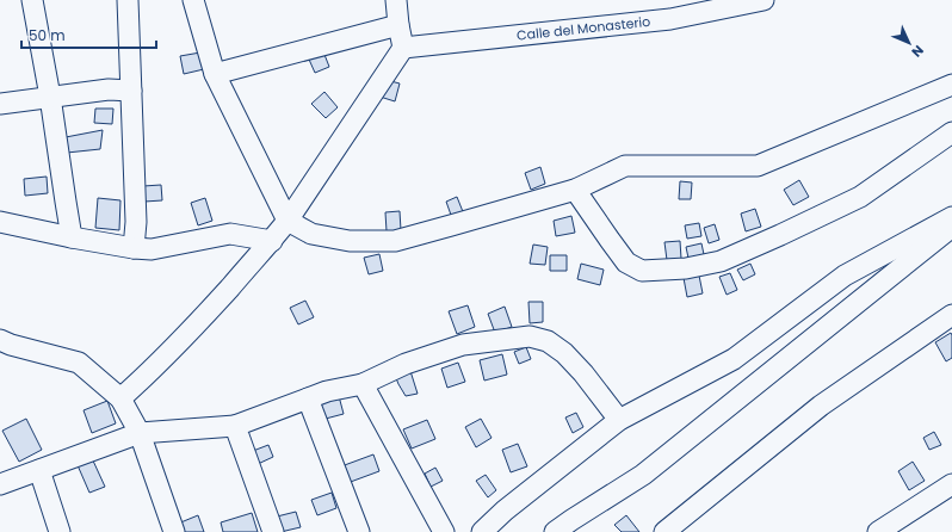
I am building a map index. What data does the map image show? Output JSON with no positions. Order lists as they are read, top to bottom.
{
  "streets": {
    "street": ["Calle del Monasterio"]
  },
  "scale_bar": "50 m",
  "north": "bottom right"
}
